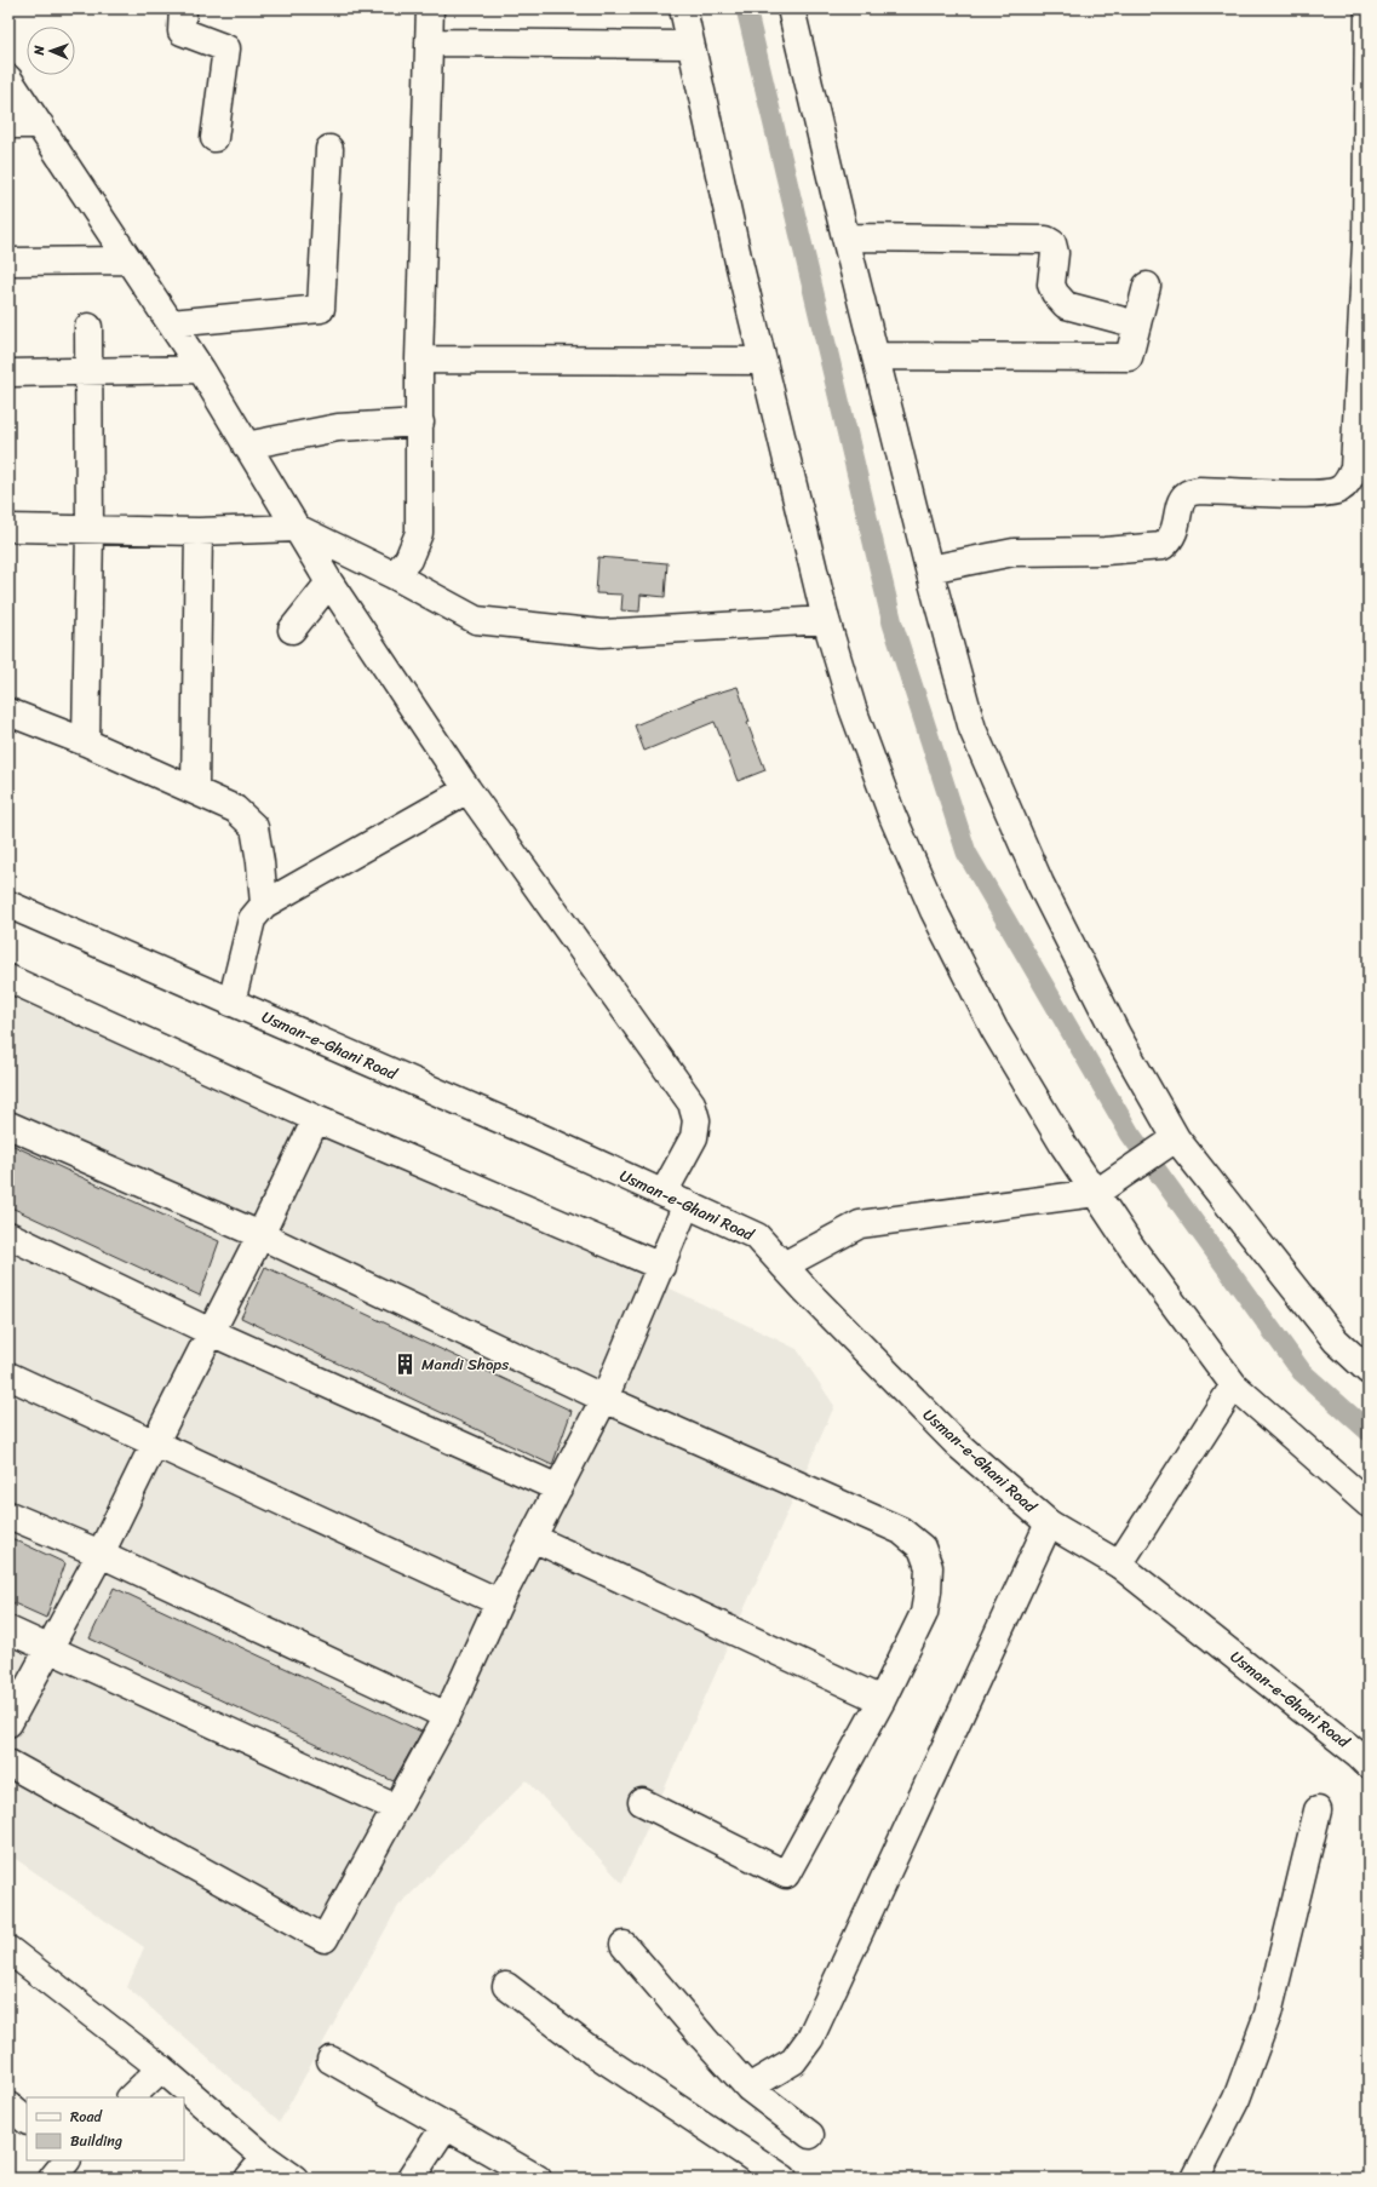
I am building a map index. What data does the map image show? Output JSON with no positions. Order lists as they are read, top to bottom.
{
  "streets": {
    "street": ["Usman-e-Ghani Road"]
  },
  "places": {
    "building": ["Mandi Shops"]
  },
  "legend": ["Road", "Building"],
  "north": "left"
}
